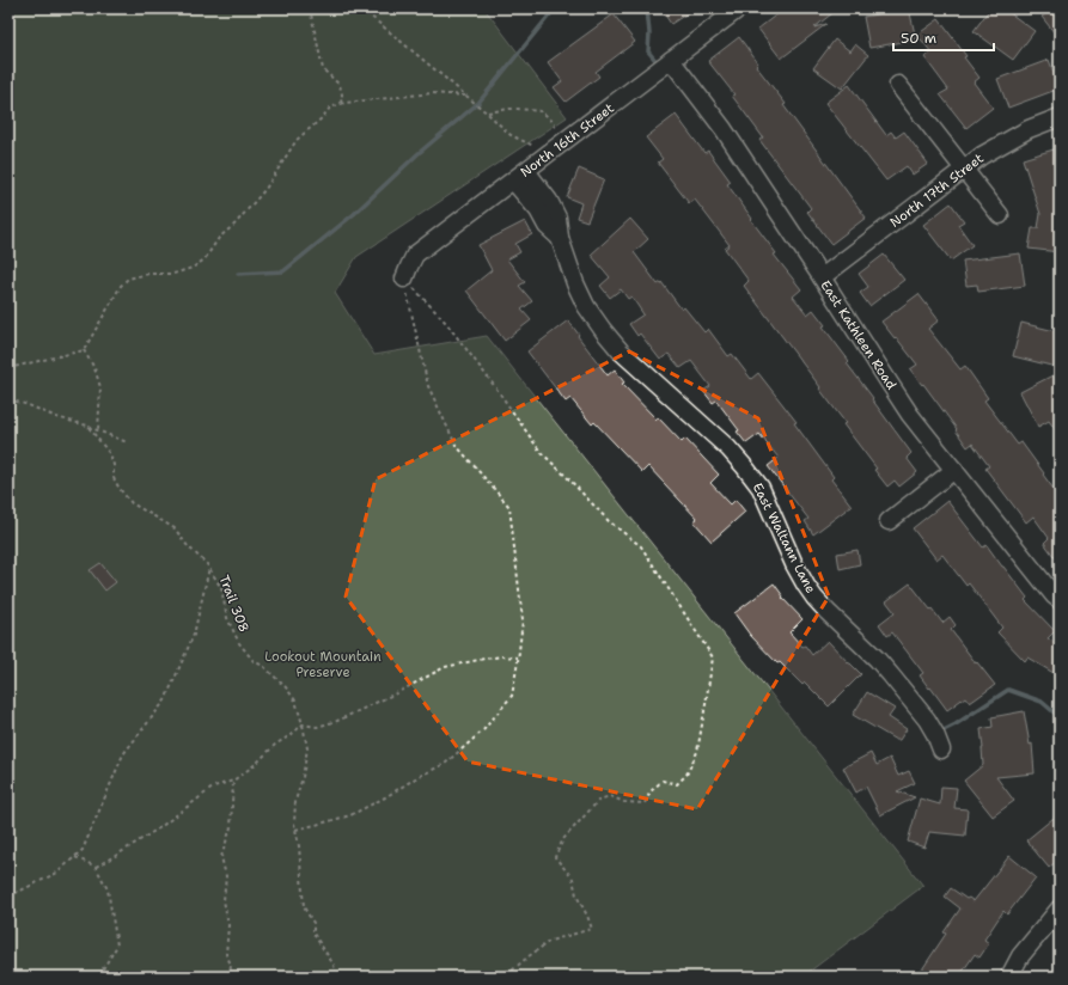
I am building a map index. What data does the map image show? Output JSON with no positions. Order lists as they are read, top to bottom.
{
  "streets": {
    "street": [
      "North 16th Street",
      "North 17th Street",
      "East Kathleen Road",
      "East Waltann Lane"
    ],
    "path": ["Trail 308"]
  },
  "crossings": [
    ["North 16th Street", "East Kathleen Road"],
    ["North 16th Street", "East Waltann Lane"],
    ["North 17th Street", "East Kathleen Road"]
  ],
  "parks": ["Lookout Mountain Preserve"],
  "scale_bar": "50 m"
}
